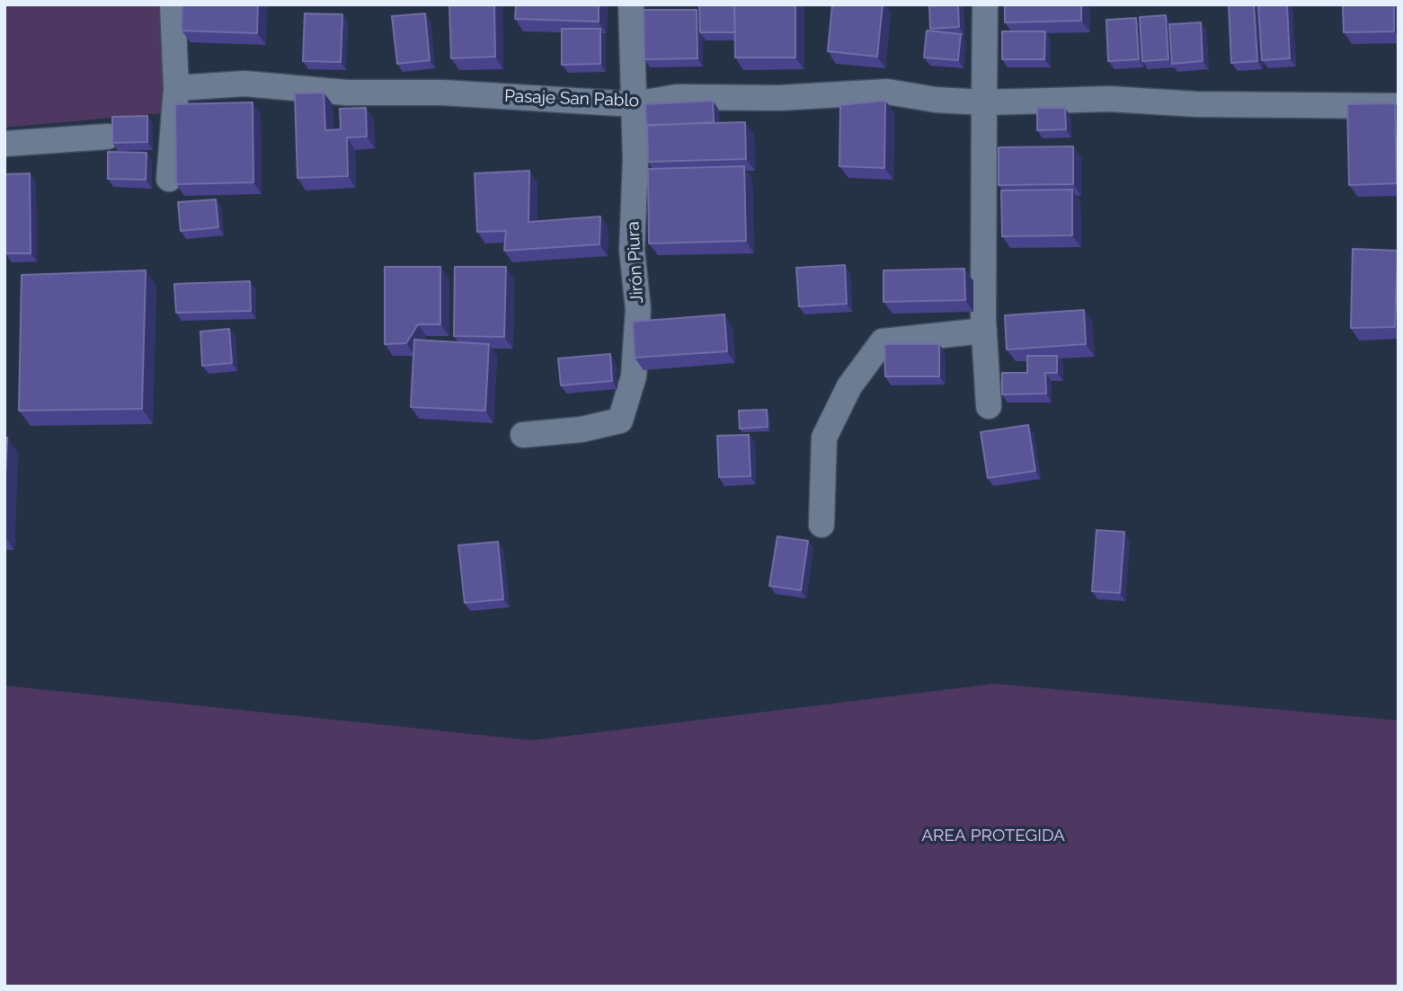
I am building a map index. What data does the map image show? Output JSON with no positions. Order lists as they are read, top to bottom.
{
  "streets": {
    "street": ["Pasaje San Pablo", "Jirón Piura"]
  },
  "crossings": [
    ["Pasaje San Pablo", "Jirón Piura"]
  ],
  "parks": ["AREA PROTEGIDA"]
}
